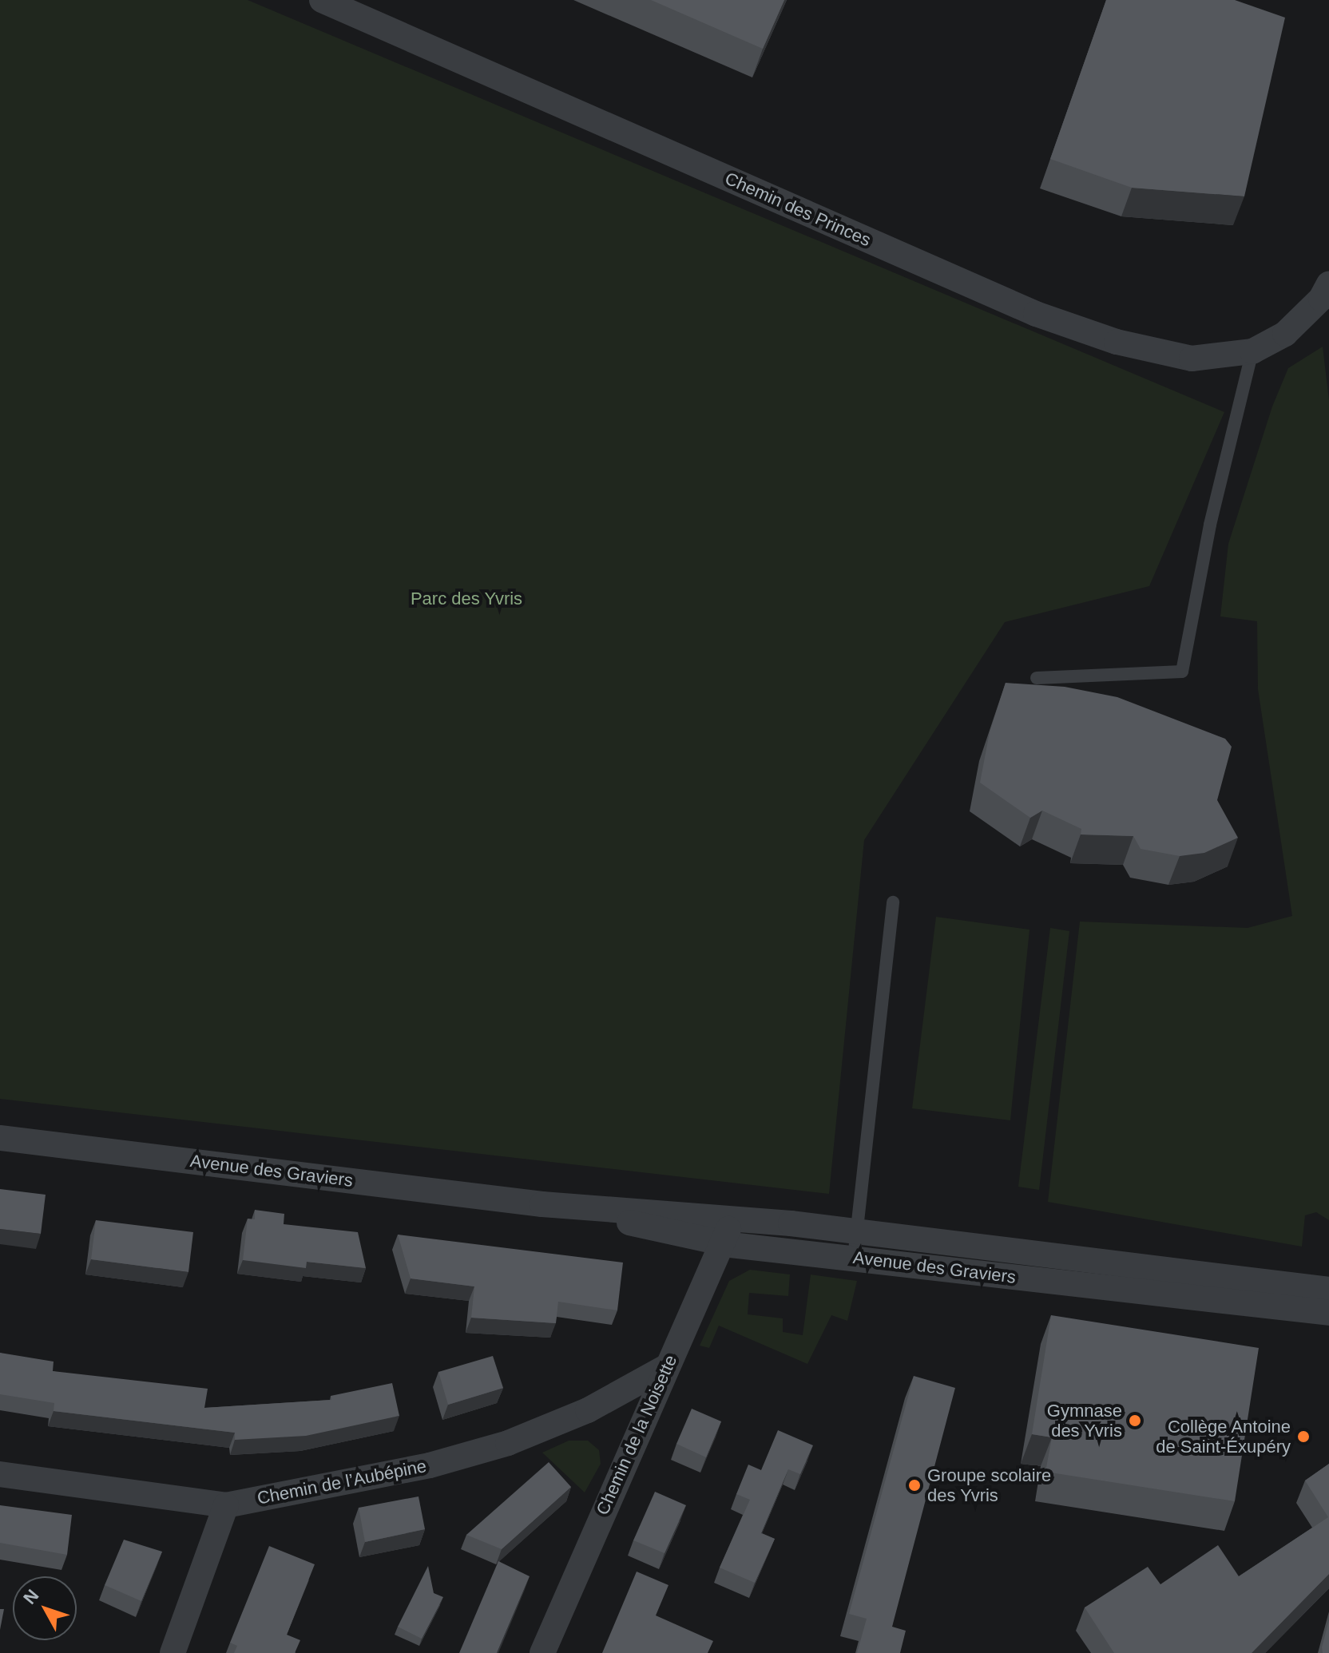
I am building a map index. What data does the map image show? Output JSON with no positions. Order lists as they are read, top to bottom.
{
  "streets": {
    "street": [
      "Chemin des Princes",
      "Avenue des Graviers",
      "Chemin de la Noisette",
      "Chemin de l’Aubépine"
    ]
  },
  "crossings": [
    ["Avenue des Graviers", "Chemin de la Noisette"],
    ["Chemin de la Noisette", "Chemin de l’Aubépine"]
  ],
  "parks": ["Parc des Yvris"],
  "places": ["Gymnase des Yvris", "Collège Antoine de Saint-Éxupéry", "Groupe scolaire des Yvris"],
  "north": "top left"
}
